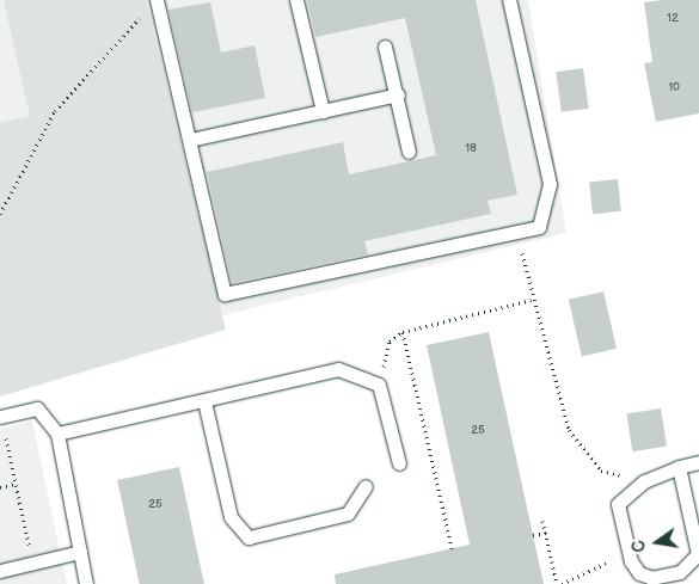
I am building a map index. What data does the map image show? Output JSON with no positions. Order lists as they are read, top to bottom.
{
  "house_numbers": [
    "12",
    "10",
    "18",
    "25",
    "25"
  ],
  "north": "left"
}
